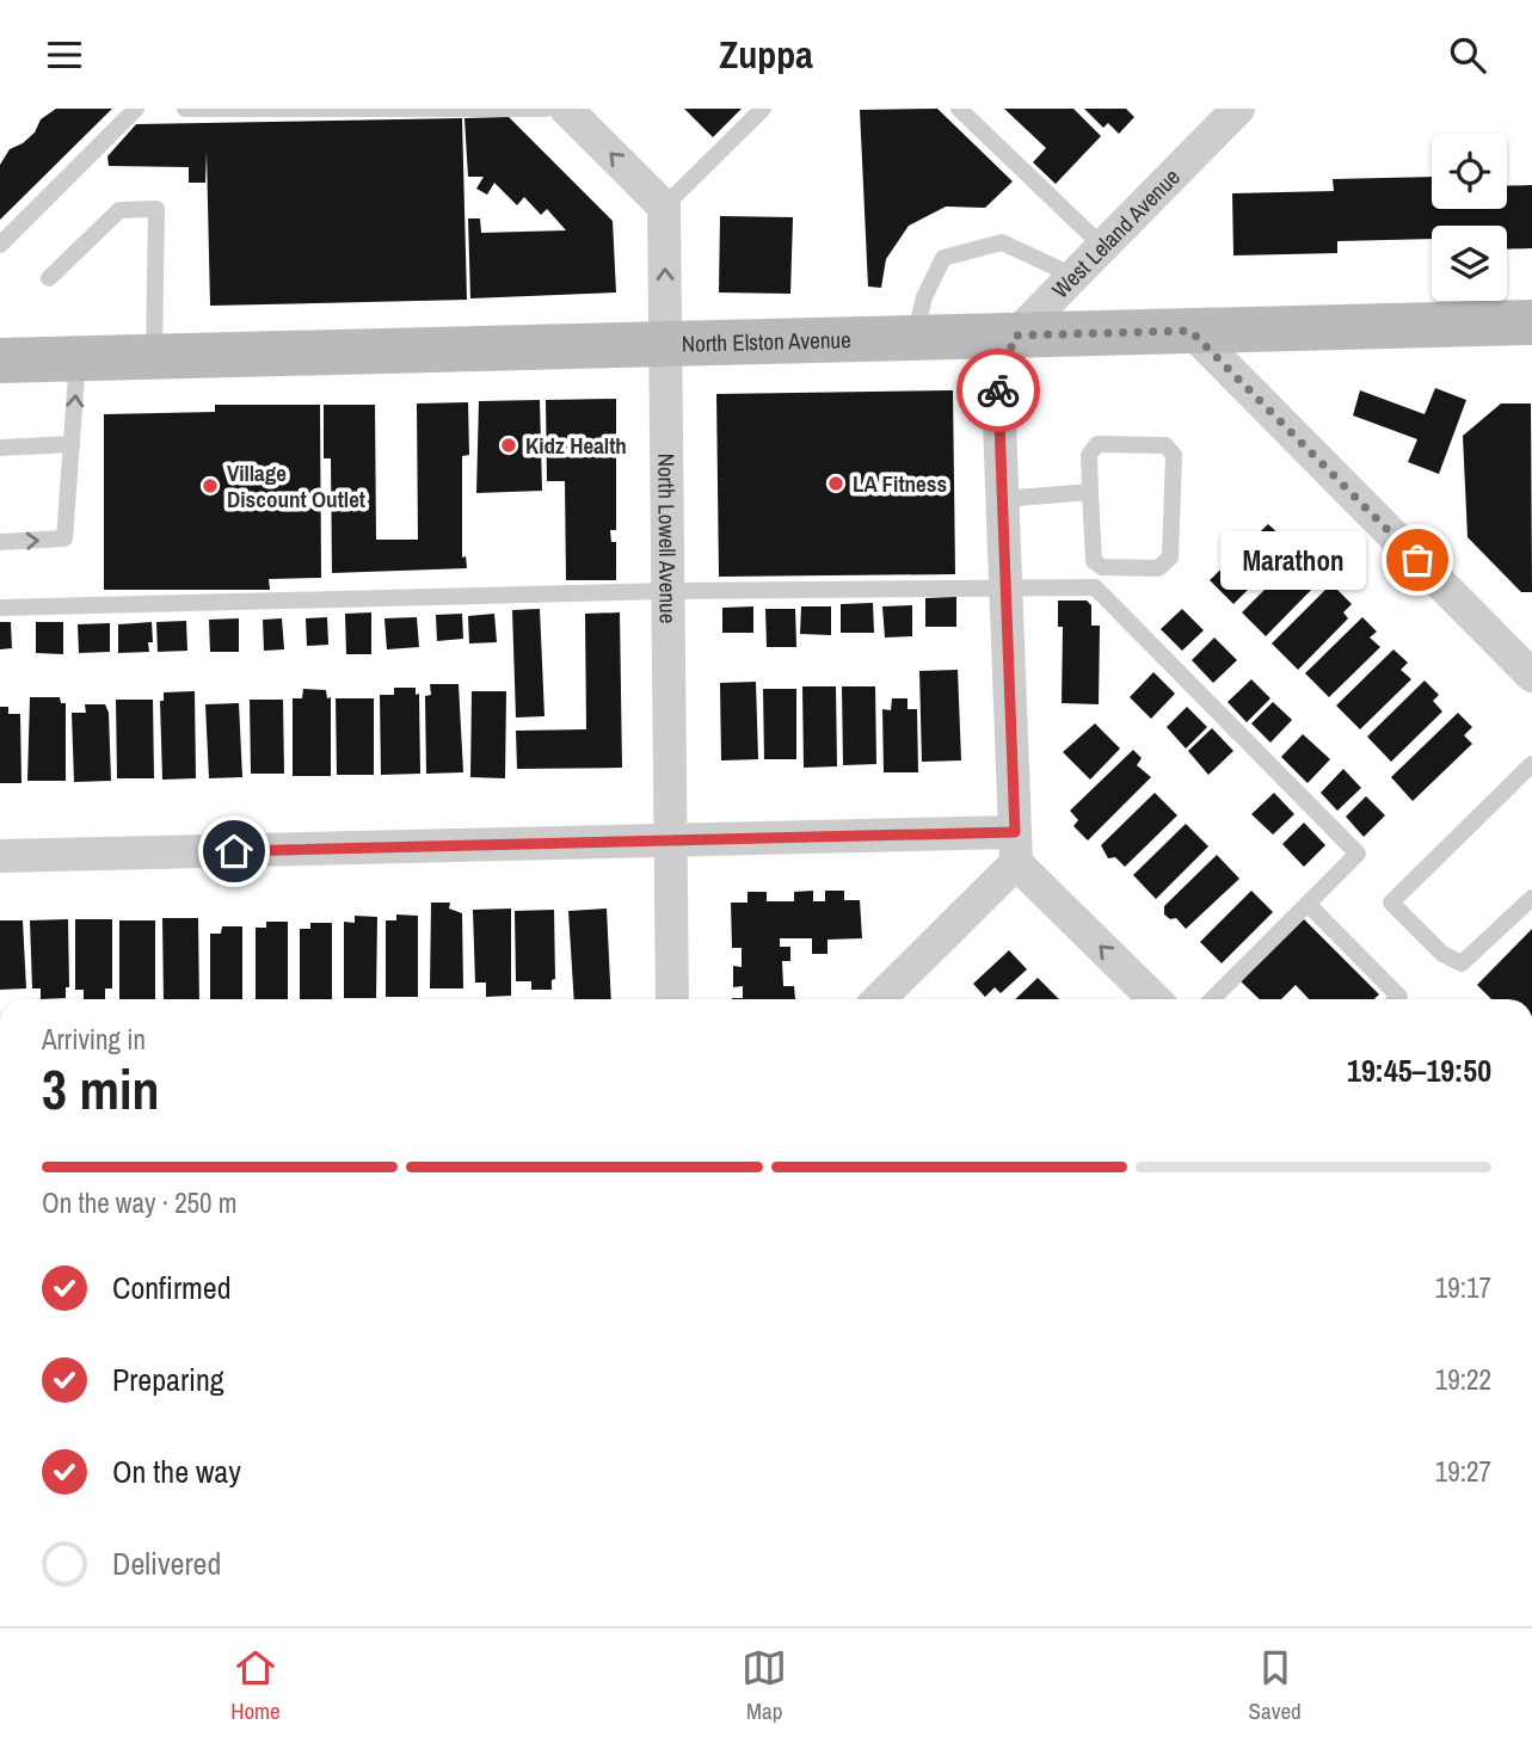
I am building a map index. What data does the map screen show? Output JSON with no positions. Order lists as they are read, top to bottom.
{
  "streets": {
    "main road": ["North Elston Avenue"],
    "street": ["West Leland Avenue", "North Lowell Avenue"]
  },
  "crossings": [
    ["West Leland Avenue", "North Elston Avenue"],
    ["North Elston Avenue", "North Lowell Avenue"]
  ],
  "places": [
    "Kidz Health",
    "LA Fitness",
    "Village Discount Outlet",
    "Marathon"
  ],
  "page": {
    "header": "Zuppa",
    "bubble": "Marathon",
    "heading": ["3 min", "Arriving in", "19:45–19:50"],
    "bar": "On the way · 250 m",
    "list": [
      ["Confirmed", "19:17"],
      ["Preparing", "19:22"],
      ["On the way", "19:27"],
      "Delivered"
    ],
    "tabs": ["Home", "Map", "Saved"]
  }
}
